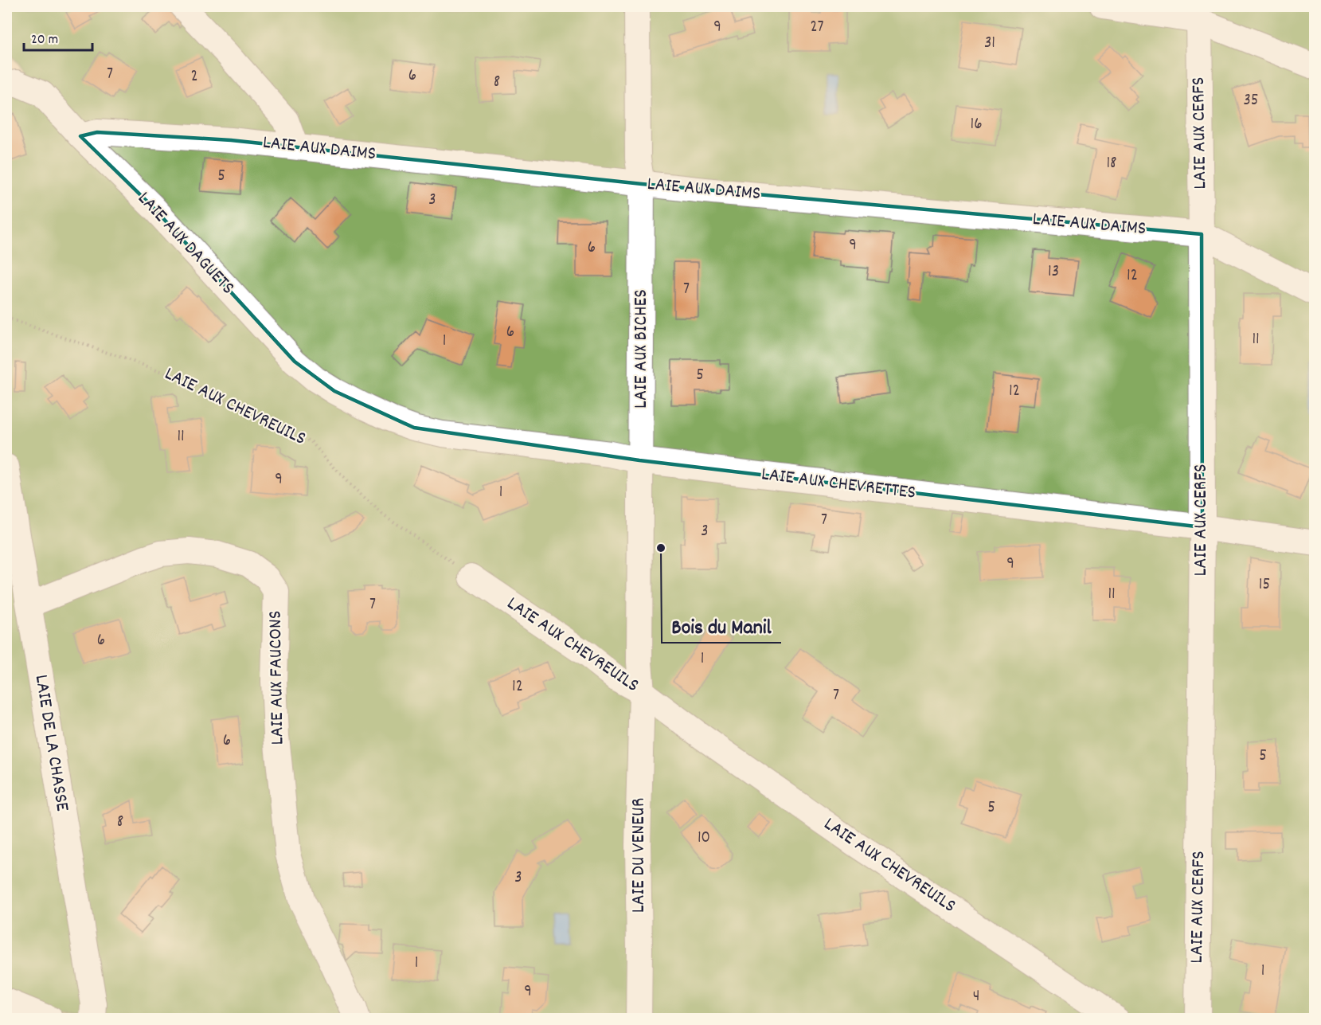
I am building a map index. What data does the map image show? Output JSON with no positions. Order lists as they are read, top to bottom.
{
  "streets": {
    "street": [
      "LAIE AUX CERFS",
      "LAIE AUX DAIMS",
      "LAIE AUX DAGUETS",
      "LAIE AUX BICHES",
      "LAIE AUX CHEVREUILS",
      "LAIE AUX CHEVRETTES",
      "LAIE AUX FAUCONS",
      "LAIE DE LA CHASSE",
      "LAIE DU VENEUR"
    ]
  },
  "crossings": [
    ["LAIE AUX CERFS", "LAIE AUX DAIMS"],
    ["LAIE AUX CERFS", "LAIE AUX CHEVRETTES"],
    ["LAIE AUX DAIMS", "LAIE AUX DAGUETS"],
    ["LAIE AUX DAIMS", "LAIE AUX BICHES"],
    ["LAIE AUX DAGUETS", "LAIE AUX CHEVRETTES"],
    ["LAIE AUX BICHES", "LAIE AUX CHEVREUILS"],
    ["LAIE AUX BICHES", "LAIE AUX CHEVRETTES"],
    ["LAIE AUX BICHES", "LAIE DU VENEUR"],
    ["LAIE AUX CHEVREUILS", "LAIE DU VENEUR"],
    ["LAIE AUX FAUCONS", "LAIE DE LA CHASSE"]
  ],
  "places": ["Bois du Manil"],
  "house_numbers": [
    "9",
    "27",
    "31",
    "7",
    "6",
    "2",
    "8",
    "35",
    "16",
    "18",
    "5",
    "3",
    "9",
    "6",
    "13",
    "12",
    "7",
    "6",
    "11",
    "1",
    "5",
    "12",
    "11",
    "9",
    "1",
    "7",
    "3",
    "9",
    "15",
    "11",
    "7",
    "6",
    "1",
    "12",
    "7",
    "6",
    "5",
    "5",
    "8",
    "10",
    "3",
    "1",
    "1",
    "9",
    "4"
  ],
  "scale_bar": "20 m"
}
